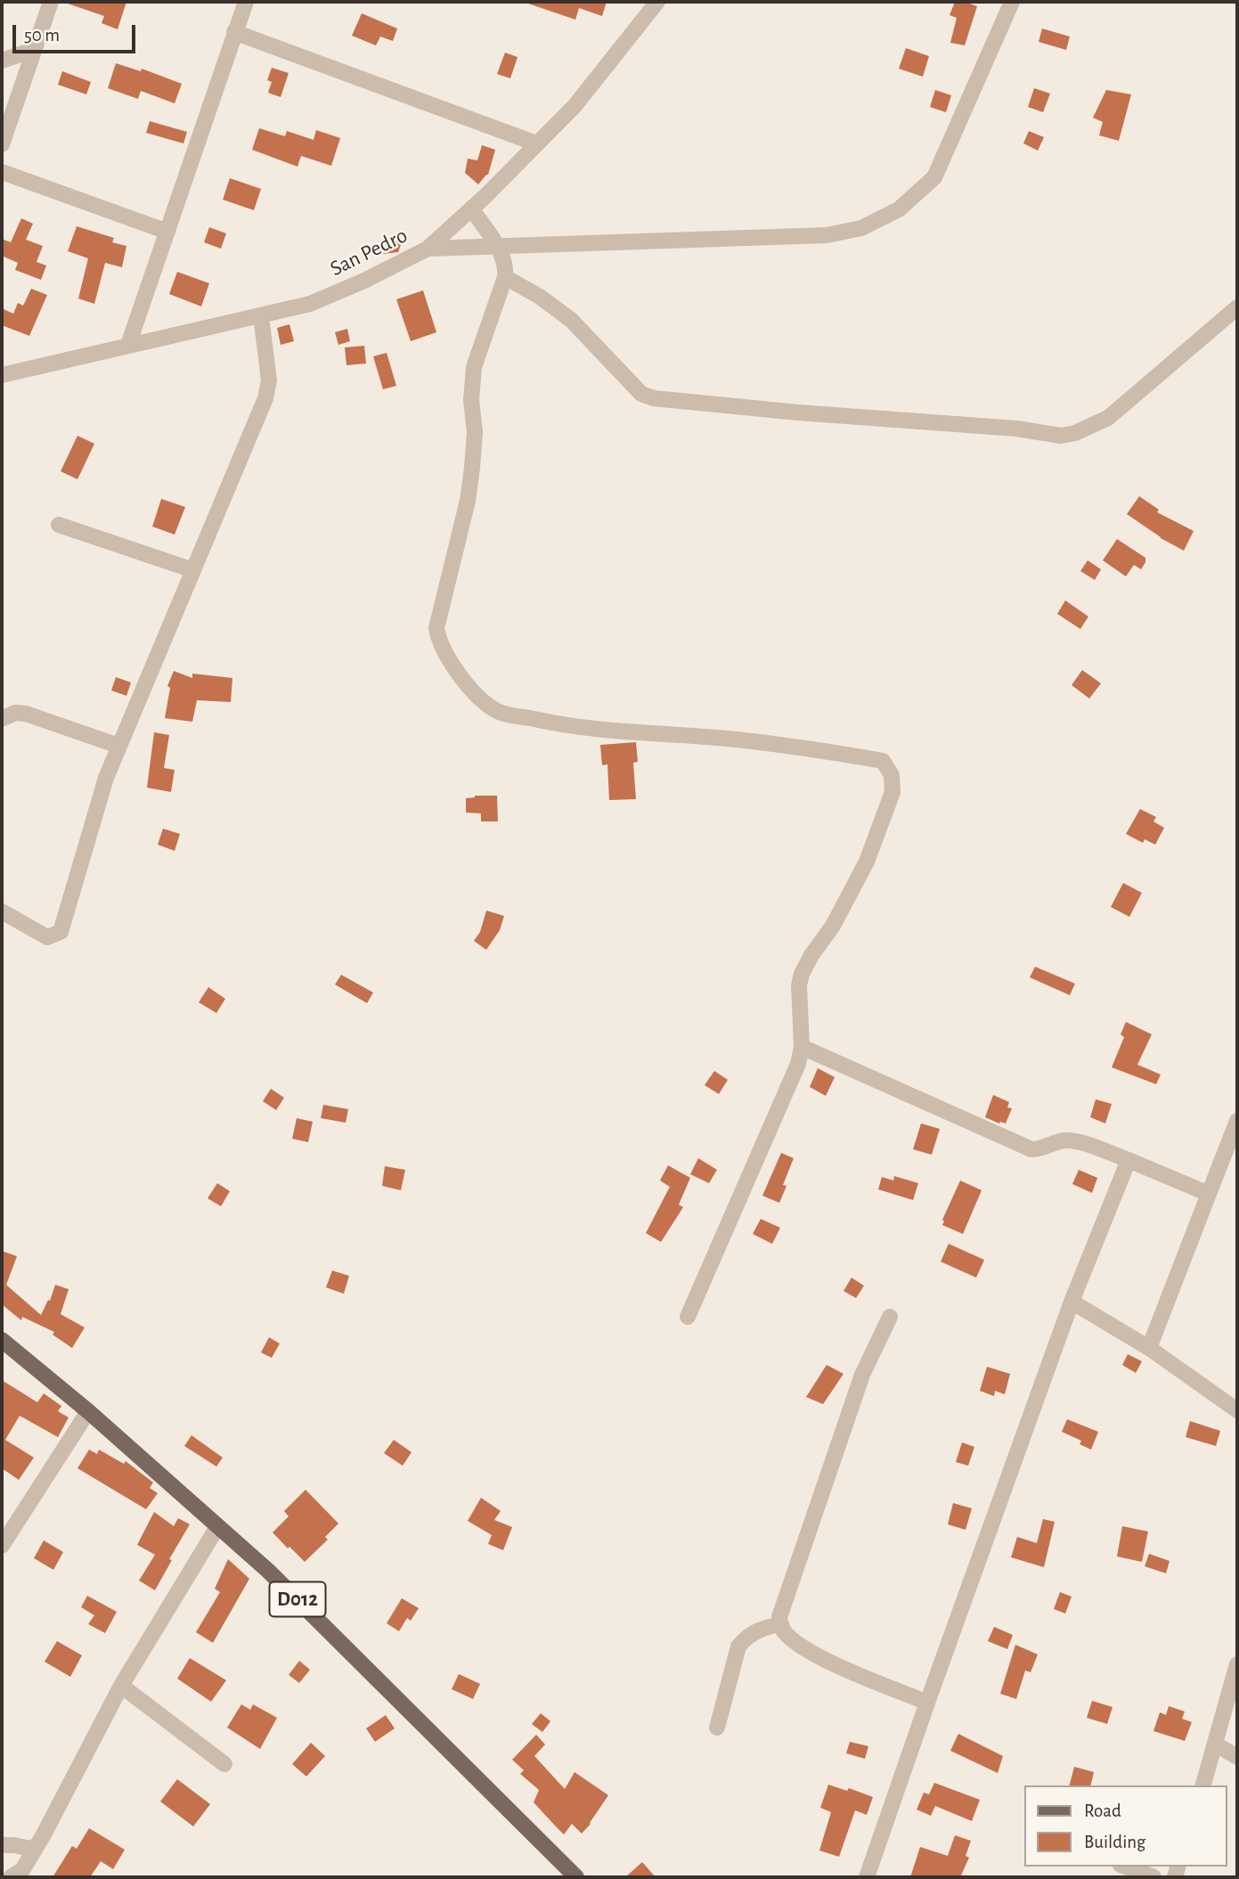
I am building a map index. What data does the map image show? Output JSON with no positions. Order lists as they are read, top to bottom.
{
  "streets": {
    "main road": ["D012"],
    "street": ["San Pedro"]
  },
  "legend": ["Road", "Building"],
  "scale_bar": "50 m"
}
